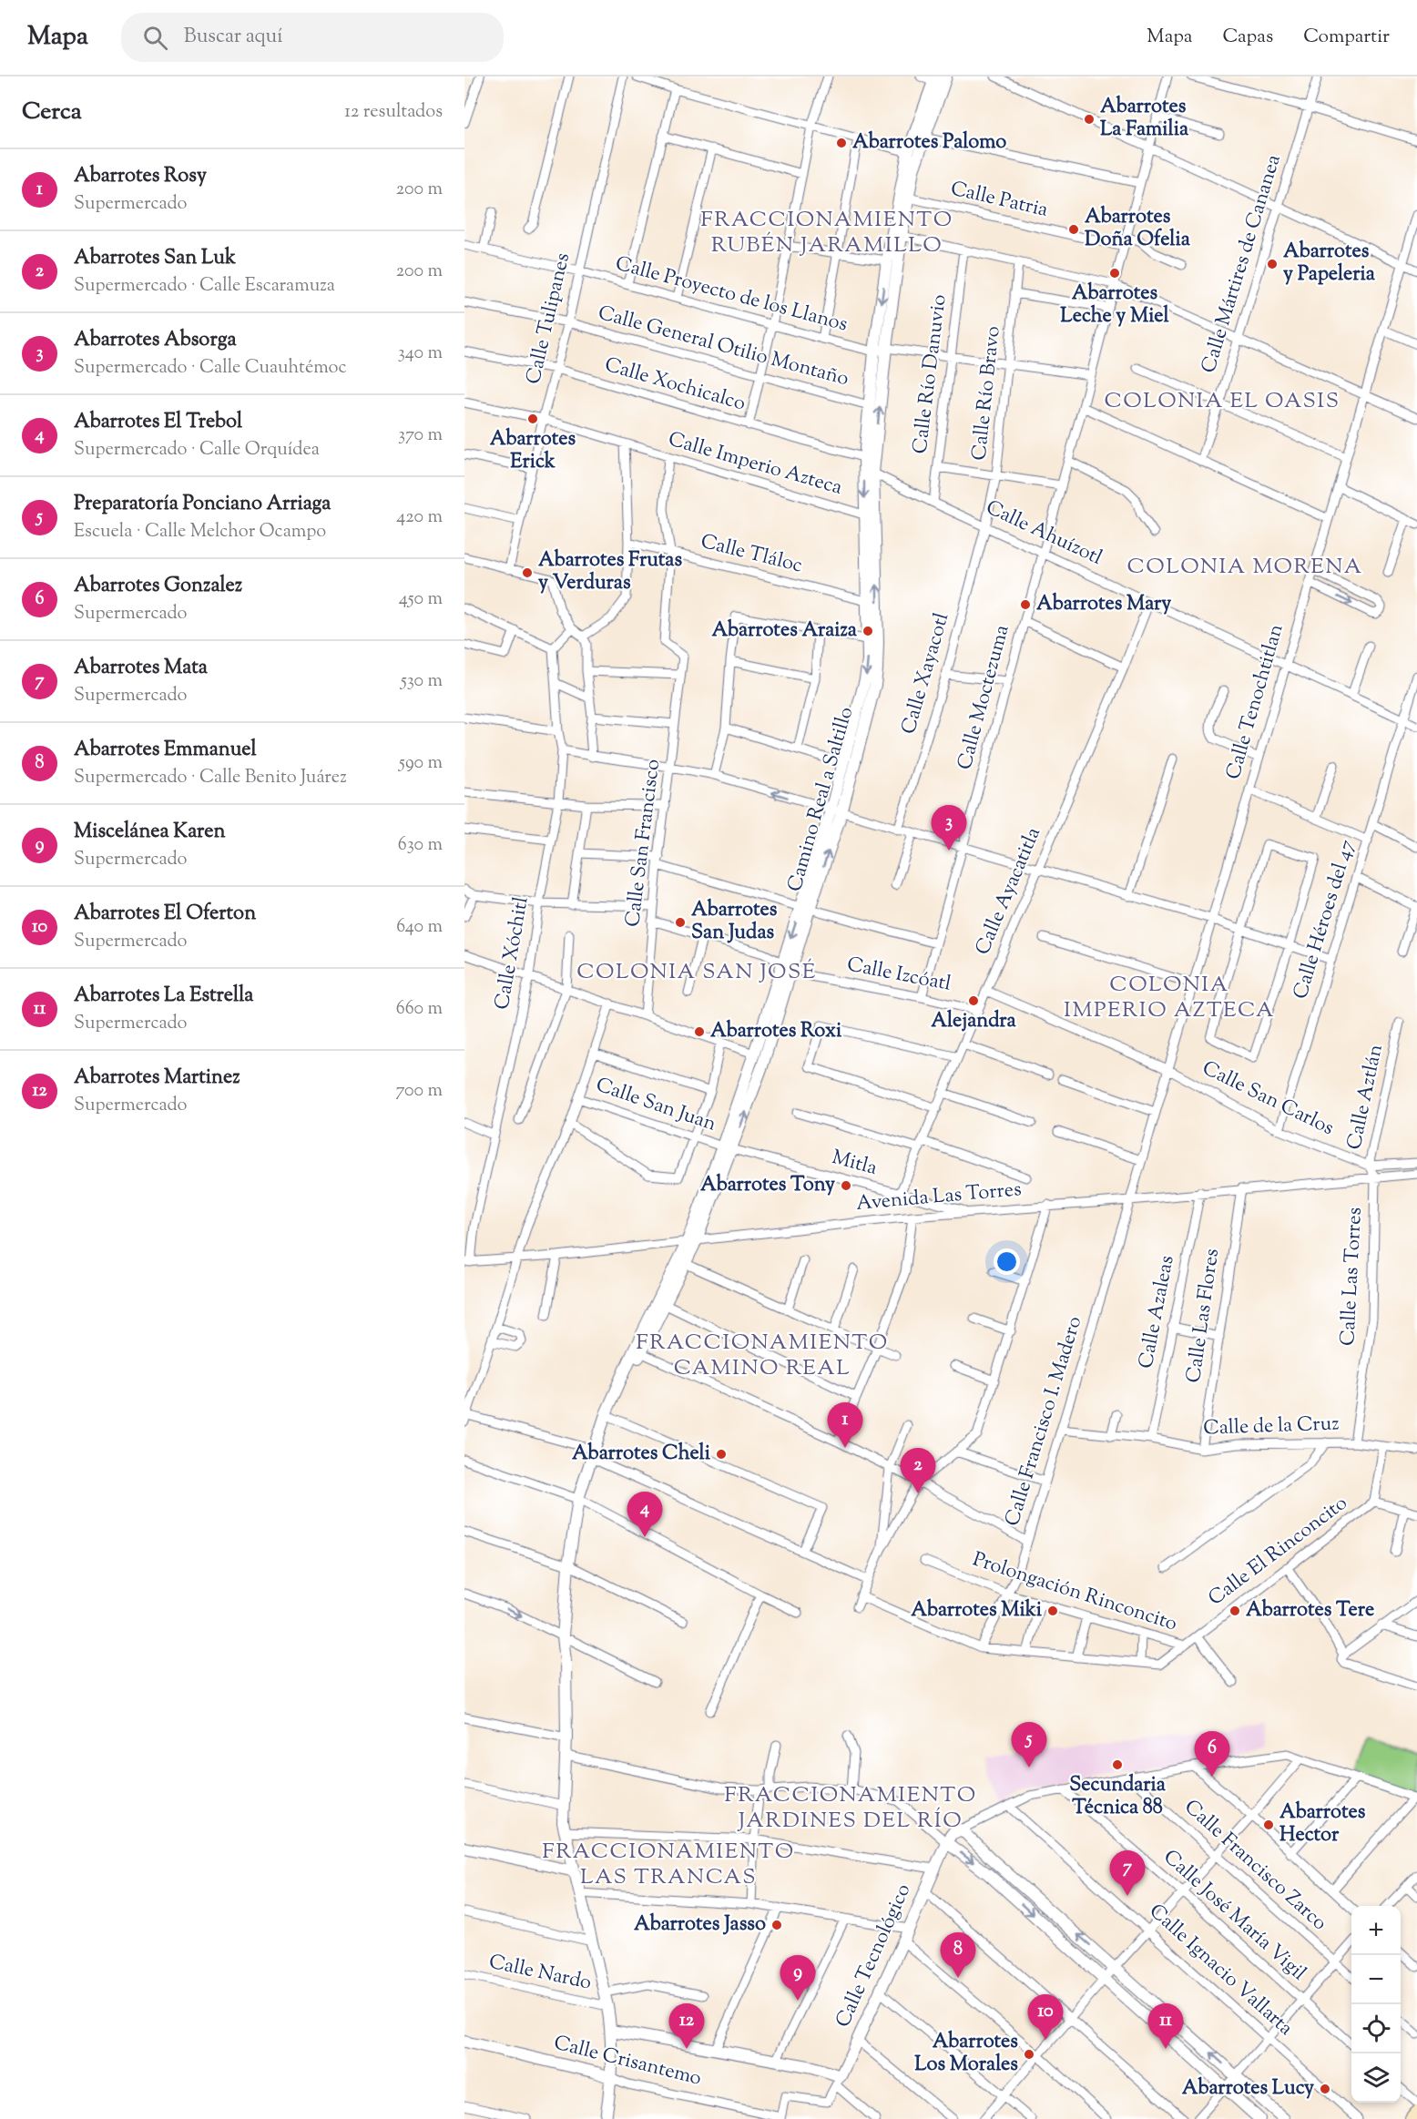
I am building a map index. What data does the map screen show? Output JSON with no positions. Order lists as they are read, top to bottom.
{
  "streets": {
    "street": [
      "Calle Patria",
      "Calle Mártires de Cananea",
      "Calle Proyecto de los Llanos",
      "Calle Tulipanes",
      "Calle General Otilio Montaño",
      "Calle Río Danuvio",
      "Calle Xochicalco",
      "Calle Río Bravo",
      "Calle Imperio Azteca",
      "Calle Ahuízotl",
      "Calle Tláloc",
      "Calle Xayacotl",
      "Calle Moctezuma",
      "Calle Tenochtitlan",
      "Camino Real a Saltillo",
      "Calle San Francisco",
      "Calle Ayacatitla",
      "Calle Héroes del 47",
      "Calle Xóchitl",
      "Calle Izcóatl",
      "Calle Aztlán",
      "Calle San Carlos",
      "Calle San Juan",
      "Mitla",
      "Avenida Las Torres",
      "Calle Las Torres",
      "Calle Azaleas",
      "Calle Las Flores",
      "Calle Francisco I. Madero",
      "Calle de la Cruz",
      "Calle El Rinconcito",
      "Prolongación Rinconcito",
      "Calle Francisco Zarco",
      "Calle José María Vigil",
      "Calle Tecnológico",
      "Calle Ignacio Vallarta",
      "Calle Nardo",
      "Calle Crisantemo"
    ]
  },
  "crossings": [
    ["Calle Patria", "Calle Moctezuma"],
    ["Calle Patria", "Camino Real a Saltillo"],
    ["Calle Proyecto de los Llanos", "Calle Tulipanes"],
    ["Calle Proyecto de los Llanos", "Camino Real a Saltillo"],
    ["Calle Tulipanes", "Calle General Otilio Montaño"],
    ["Calle Tulipanes", "Calle Xochicalco"],
    ["Calle Tulipanes", "Calle Imperio Azteca"],
    ["Calle General Otilio Montaño", "Camino Real a Saltillo"],
    ["Calle Río Danuvio", "Calle Ahuízotl"],
    ["Calle Xochicalco", "Camino Real a Saltillo"],
    ["Calle Río Bravo", "Calle Ahuízotl"],
    ["Calle Río Bravo", "Calle Xayacotl"],
    ["Calle Imperio Azteca", "Camino Real a Saltillo"],
    ["Calle Ahuízotl", "Calle Xayacotl"],
    ["Calle Ahuízotl", "Calle Moctezuma"],
    ["Calle Ahuízotl", "Calle Tenochtitlan"],
    ["Calle Ahuízotl", "Camino Real a Saltillo"],
    ["Calle Ahuízotl", "Calle Ayacatitla"],
    ["Calle Ahuízotl", "Calle Héroes del 47"],
    ["Calle Tláloc", "Camino Real a Saltillo"],
    ["Calle Tláloc", "Calle San Francisco"],
    ["Calle Moctezuma", "Calle Izcóatl"],
    ["Calle Tenochtitlan", "Calle San Carlos"],
    ["Calle Tenochtitlan", "Avenida Las Torres"],
    ["Calle Tenochtitlan", "Calle Francisco I. Madero"],
    ["Camino Real a Saltillo", "Calle Izcóatl"],
    ["Camino Real a Saltillo", "Calle San Juan"],
    ["Camino Real a Saltillo", "Mitla"],
    ["Camino Real a Saltillo", "Avenida Las Torres"],
    ["Camino Real a Saltillo", "Calle Nardo"],
    ["Camino Real a Saltillo", "Calle Crisantemo"],
    ["Calle San Francisco", "Calle Izcóatl"],
    ["Calle Ayacatitla", "Calle Izcóatl"],
    ["Calle Ayacatitla", "Calle San Carlos"],
    ["Calle Ayacatitla", "Mitla"],
    ["Calle Héroes del 47", "Calle San Carlos"],
    ["Calle Xóchitl", "Avenida Las Torres"],
    ["Calle Aztlán", "Calle San Carlos"],
    ["Calle Aztlán", "Avenida Las Torres"],
    ["Calle Aztlán", "Calle Las Torres"],
    ["Calle San Juan", "Mitla"],
    ["Mitla", "Avenida Las Torres"],
    ["Avenida Las Torres", "Calle Las Torres"],
    ["Avenida Las Torres", "Calle Azaleas"],
    ["Avenida Las Torres", "Calle Las Flores"],
    ["Avenida Las Torres", "Calle Francisco I. Madero"],
    ["Calle Las Torres", "Calle de la Cruz"],
    ["Calle Azaleas", "Calle de la Cruz"],
    ["Calle Las Flores", "Calle de la Cruz"],
    ["Calle Francisco I. Madero", "Calle de la Cruz"],
    ["Calle Francisco I. Madero", "Prolongación Rinconcito"],
    ["Calle de la Cruz", "Calle El Rinconcito"],
    ["Calle El Rinconcito", "Prolongación Rinconcito"]
  ],
  "districts": [
    "FRACCIONAMIENTO RUBÉN JARAMILLO",
    "COLONIA EL OASIS",
    "COLONIA MORENA",
    "COLONIA SAN JOSÉ",
    "COLONIA IMPERIO AZTECA",
    "FRACCIONAMIENTO CAMINO REAL",
    "FRACCIONAMIENTO JARDINES DEL RÍO",
    "FRACCIONAMIENTO LAS TRANCAS"
  ],
  "places": [
    "Abarrotes La Familia",
    "Abarrotes Palomo",
    "Abarrotes Doña Ofelia",
    "Abarrotes y Papeleria",
    "Abarrotes Leche y Miel",
    "Abarrotes Erick",
    "Abarrotes Frutas y Verduras",
    "Abarrotes Mary",
    "Abarrotes Araiza",
    "Abarrotes San Judas",
    "Alejandra",
    "Abarrotes Roxi",
    "Abarrotes Tony",
    "Abarrotes Cheli",
    "Abarrotes Miki",
    "Abarrotes Tere",
    "Secundaria Técnica 88",
    "Abarrotes Hector",
    "Abarrotes Jasso",
    "Abarrotes Los Morales",
    "Abarrotes Lucy"
  ],
  "page": {
    "header": "Mapa",
    "search": "Buscar aquí",
    "nav": ["Mapa", "Capas", "Compartir"],
    "heading": ["Cerca", "12 resultados"],
    "list": [
      {
        "mark": "1",
        "name": "Abarrotes Rosy",
        "note": "Supermercado",
        "value": "200 m"
      },
      {
        "mark": "2",
        "name": "Abarrotes San Luk",
        "note": "Supermercado · Calle Escaramuza",
        "value": "200 m"
      },
      {
        "mark": "3",
        "name": "Abarrotes Absorga",
        "note": "Supermercado · Calle Cuauhtémoc",
        "value": "340 m"
      },
      {
        "mark": "4",
        "name": "Abarrotes El Trebol",
        "note": "Supermercado · Calle Orquídea",
        "value": "370 m"
      },
      {
        "mark": "5",
        "name": "Preparatoría Ponciano Arriaga",
        "note": "Escuela · Calle Melchor Ocampo",
        "value": "420 m"
      },
      {
        "mark": "6",
        "name": "Abarrotes Gonzalez",
        "note": "Supermercado",
        "value": "450 m"
      },
      {
        "mark": "7",
        "name": "Abarrotes Mata",
        "note": "Supermercado",
        "value": "530 m"
      },
      {
        "mark": "8",
        "name": "Abarrotes Emmanuel",
        "note": "Supermercado · Calle Benito Juárez",
        "value": "590 m"
      },
      {
        "mark": "9",
        "name": "Miscelánea Karen",
        "note": "Supermercado",
        "value": "630 m"
      },
      {
        "mark": "10",
        "name": "Abarrotes El Oferton",
        "note": "Supermercado",
        "value": "640 m"
      },
      {
        "mark": "11",
        "name": "Abarrotes La Estrella",
        "note": "Supermercado",
        "value": "660 m"
      },
      {
        "mark": "12",
        "name": "Abarrotes Martinez",
        "note": "Supermercado",
        "value": "700 m"
      }
    ],
    "pins": [
      "3",
      "1",
      "2",
      "4",
      "5",
      "6",
      "7",
      "8",
      "9",
      "10",
      "11",
      "12"
    ],
    "map_buttons": ["+", "−"]
  }
}
